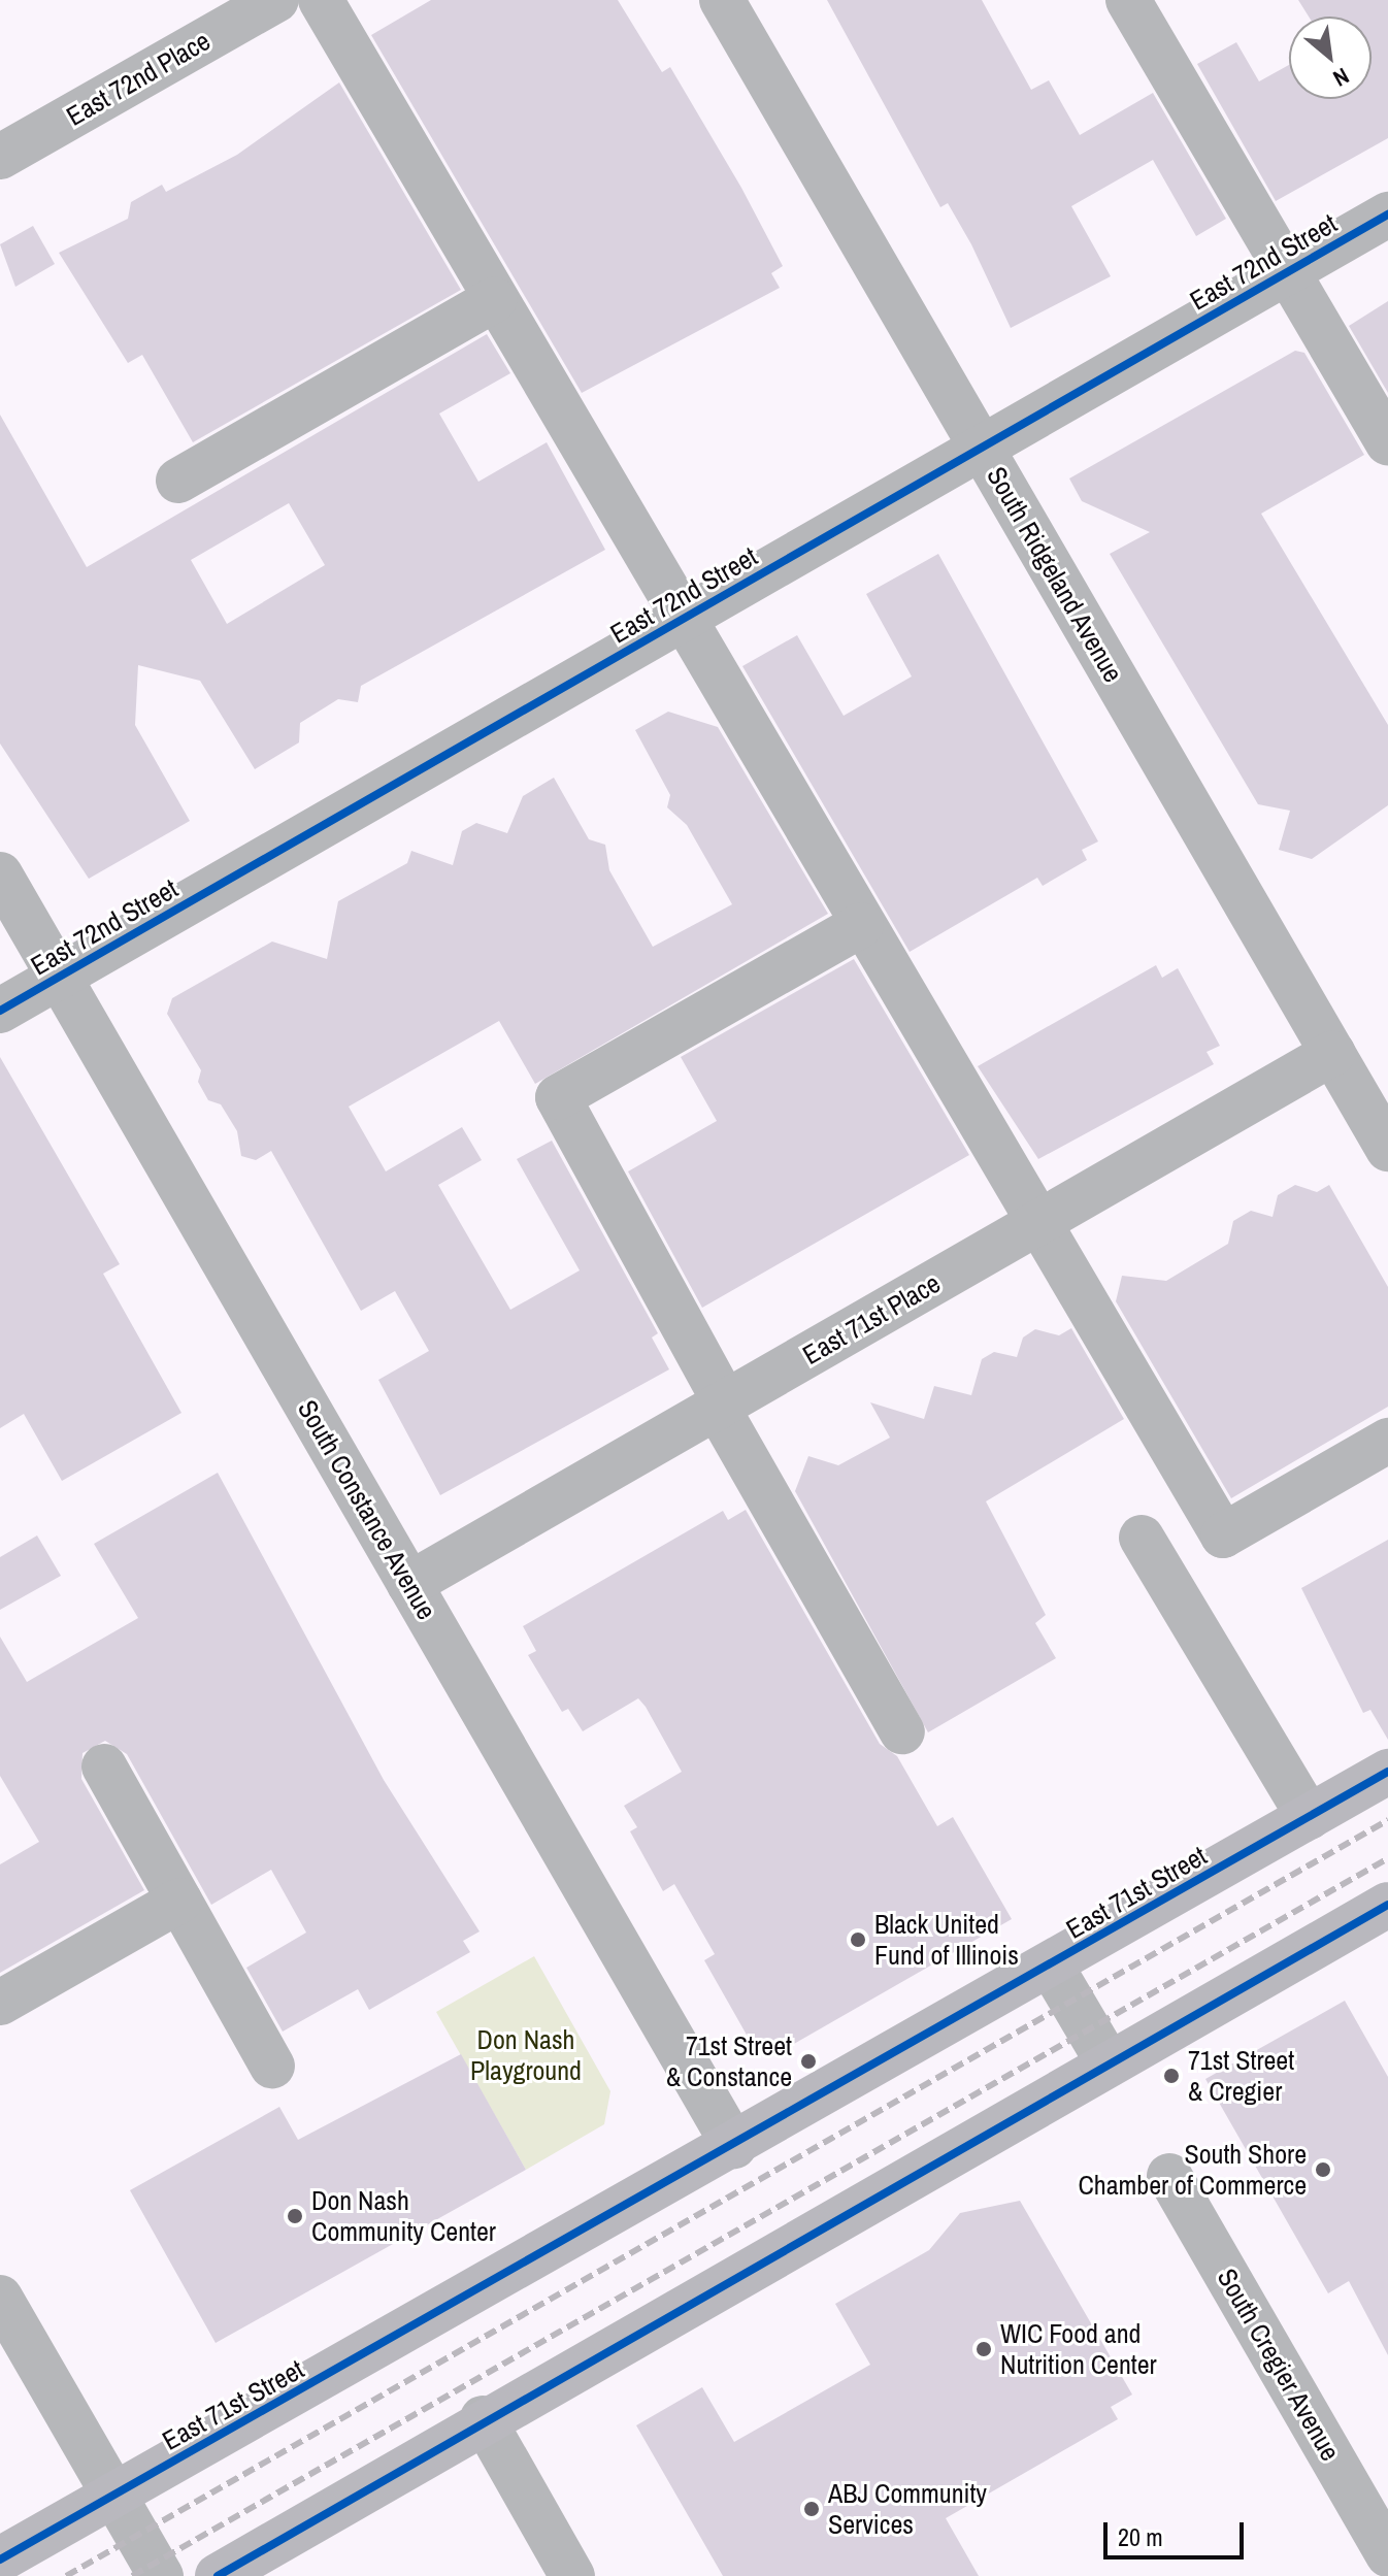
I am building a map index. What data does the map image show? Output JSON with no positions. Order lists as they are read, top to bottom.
{
  "streets": {
    "main road": ["East 71st Street"],
    "street": [
      "East 72nd Place",
      "East 72nd Street",
      "South Ridgeland Avenue",
      "East 71st Place",
      "South Constance Avenue",
      "South Cregier Avenue"
    ]
  },
  "crossings": [
    ["East 72nd Street", "South Ridgeland Avenue"],
    ["East 72nd Street", "South Constance Avenue"],
    ["South Ridgeland Avenue", "East 71st Place"],
    ["East 71st Place", "South Constance Avenue"],
    ["South Constance Avenue", "East 71st Street"]
  ],
  "parks": ["Don Nash Playground"],
  "places": [
    "Black United Fund of Illinois",
    "71st Street & Constance",
    "71st Street & Cregier",
    "South Shore Chamber of Commerce",
    "Don Nash Community Center",
    "WIC Food and Nutrition Center",
    "ABJ Community Services"
  ],
  "scale_bar": "20 m",
  "north": "bottom right"
}
